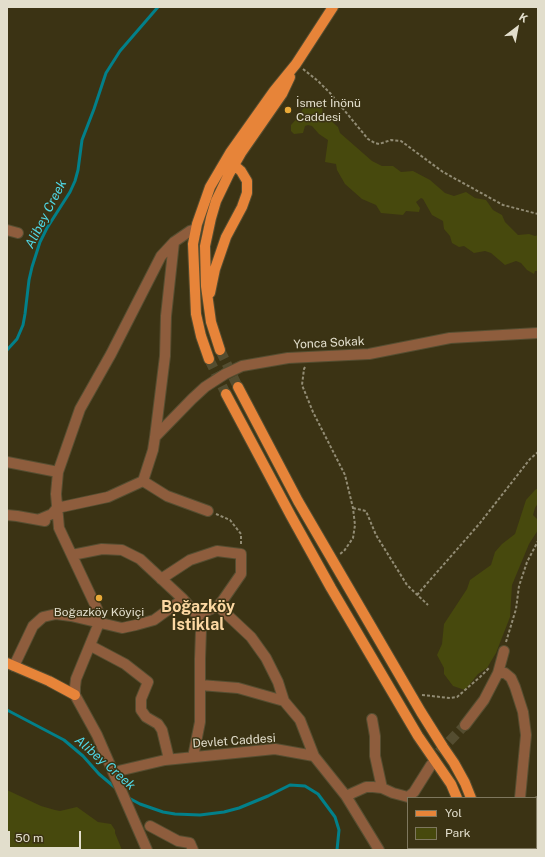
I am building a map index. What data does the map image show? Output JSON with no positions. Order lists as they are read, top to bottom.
{
  "streets": {
    "street": ["Yonca Sokak", "Devlet Caddesi"]
  },
  "districts": ["Boğazköy İstiklal"],
  "water": ["Alibey Creek"],
  "places": ["İsmet İnönü Caddesi", "Boğazköy Köyiçi"],
  "legend": ["Yol", "Park"],
  "scale_bar": "50 m",
  "north": "top right"
}
